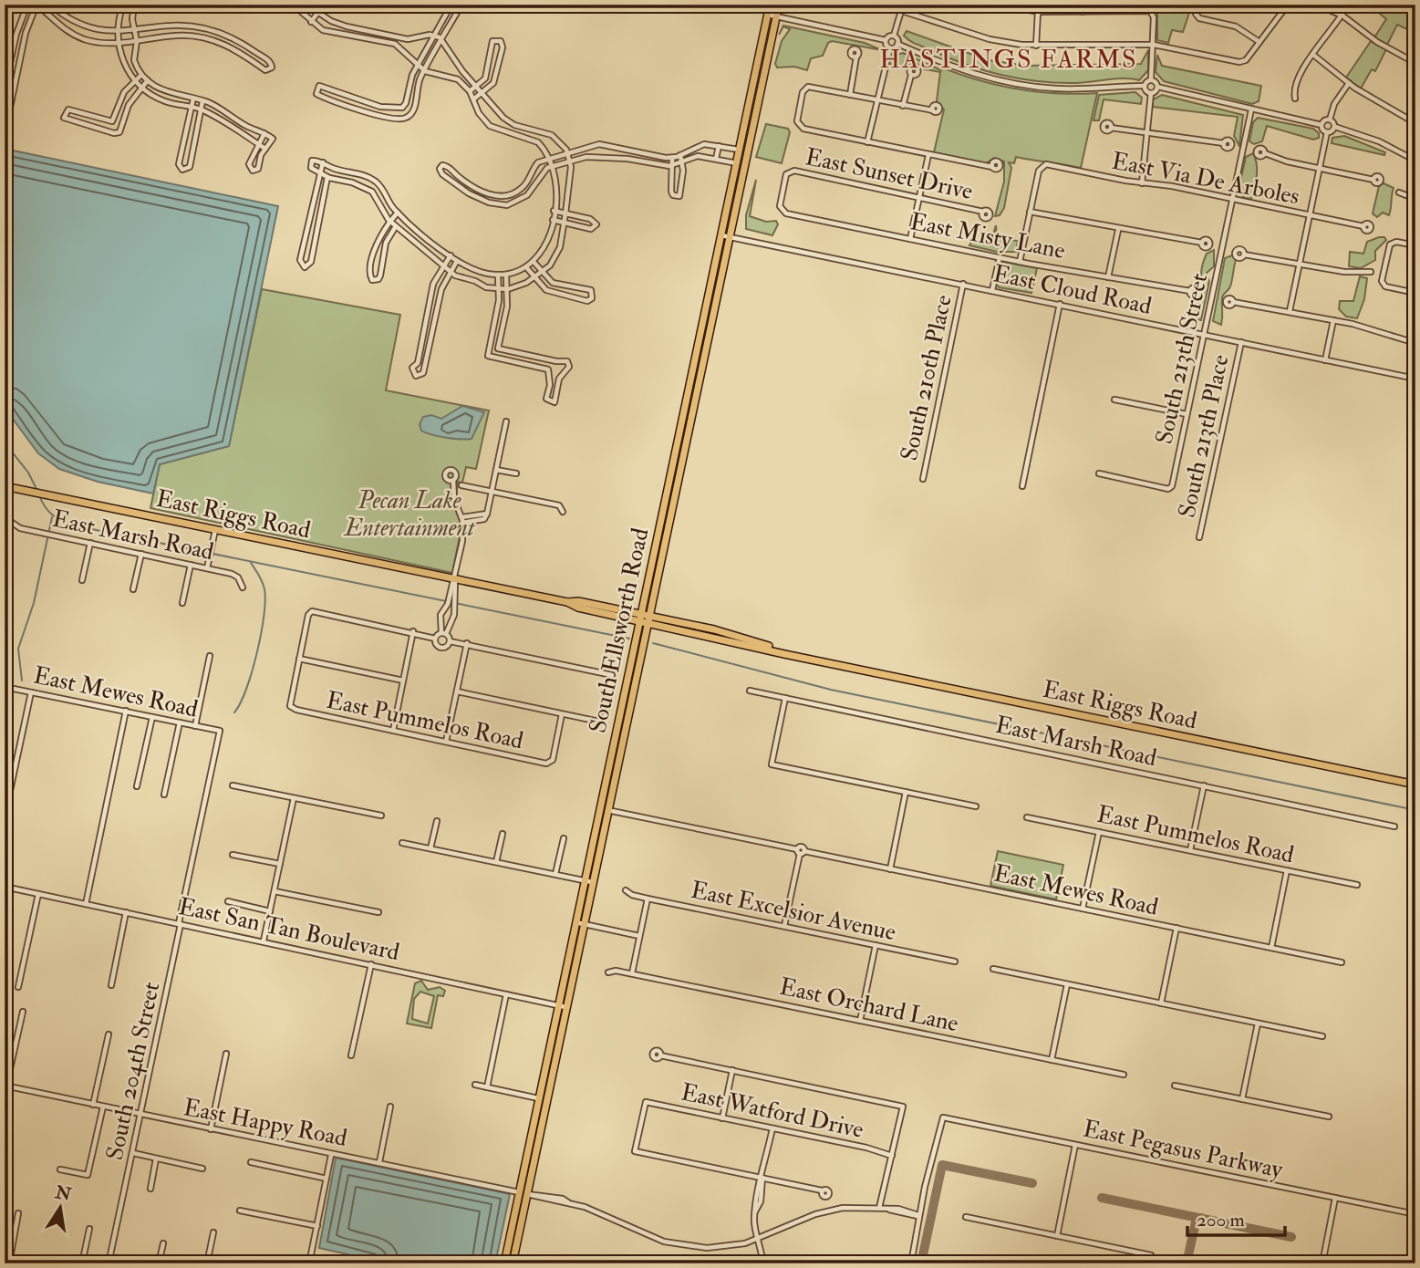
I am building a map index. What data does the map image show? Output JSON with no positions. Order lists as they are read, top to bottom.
{
  "streets": {
    "main road": ["East Riggs Road", "South Ellsworth Road"],
    "street": [
      "East Sunset Drive",
      "East Via De Arboles",
      "East Misty Lane",
      "East Cloud Road",
      "South 213th Street",
      "South 210th Place",
      "South 213th Place",
      "East Marsh Road",
      "East Mewes Road",
      "East Pummelos Road",
      "East Excelsior Avenue",
      "East San Tan Boulevard",
      "East Orchard Lane",
      "South 204th Street",
      "East Watford Drive",
      "East Happy Road",
      "East Pegasus Parkway"
    ]
  },
  "crossings": [
    ["East Sunset Drive", "East Misty Lane"],
    ["East Via De Arboles", "South 213th Street"],
    ["East Cloud Road", "South 213th Street"],
    ["East Cloud Road", "South 210th Place"],
    ["East Cloud Road", "South 213th Place"],
    ["East Cloud Road", "South Ellsworth Road"],
    ["East Riggs Road", "South Ellsworth Road"],
    ["South Ellsworth Road", "East Mewes Road"],
    ["South Ellsworth Road", "East San Tan Boulevard"],
    ["South Ellsworth Road", "East Happy Road"],
    ["East Mewes Road", "South 204th Street"],
    ["East San Tan Boulevard", "South 204th Street"],
    ["South 204th Street", "East Happy Road"]
  ],
  "districts": ["HASTINGS FARMS"],
  "parks": ["Pecan Lake Entertainment"],
  "scale_bar": "200 m",
  "north": "top"
}
